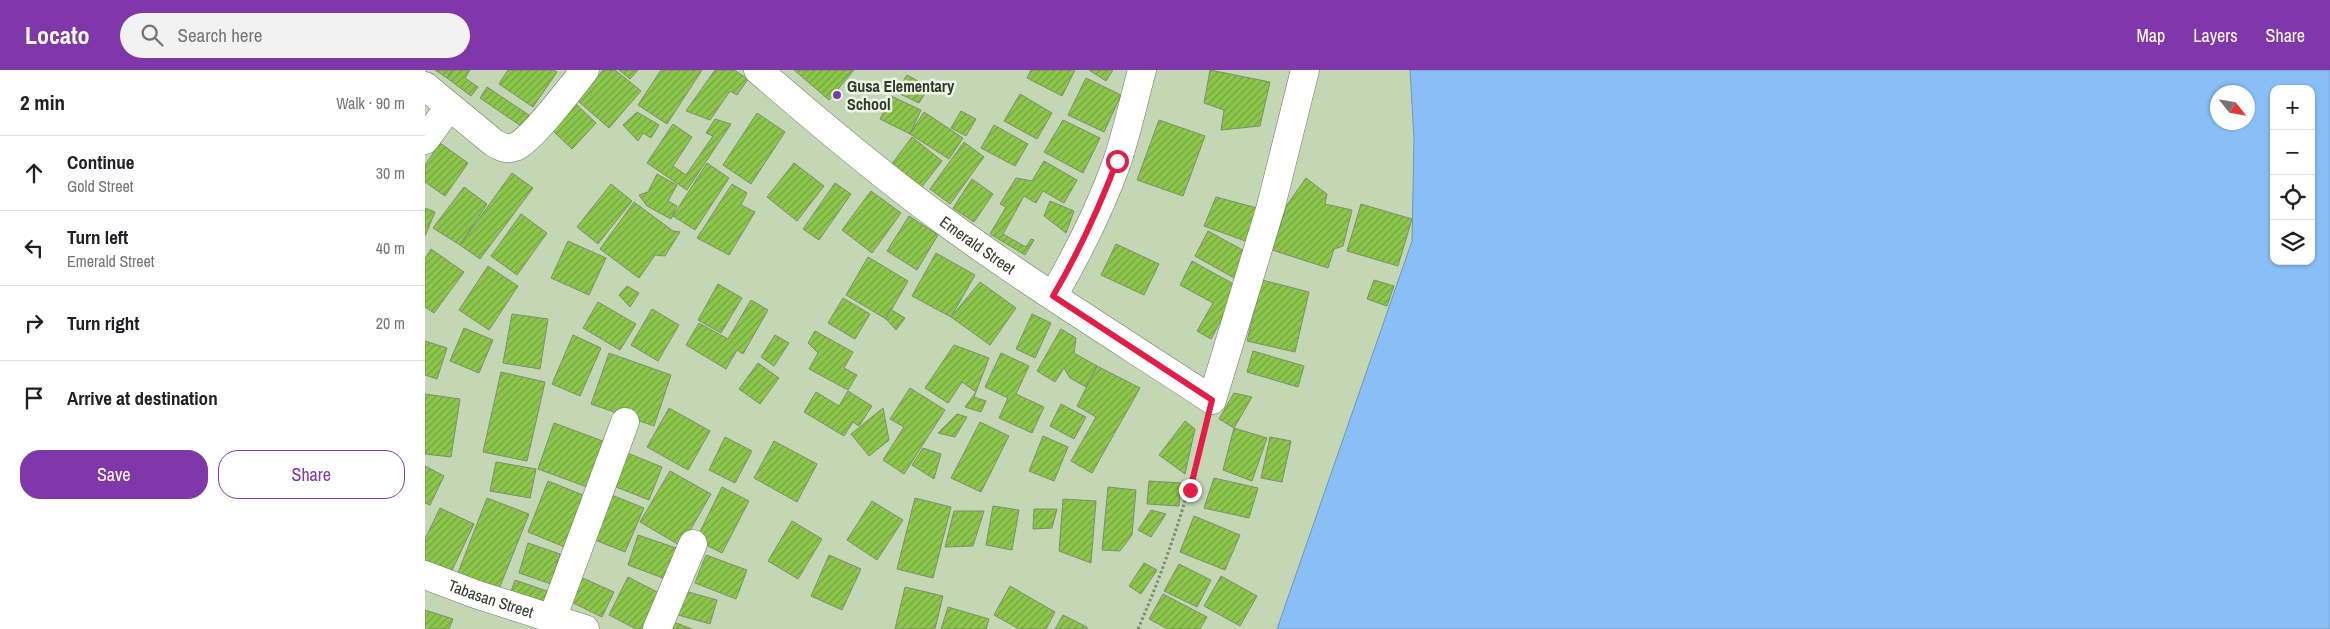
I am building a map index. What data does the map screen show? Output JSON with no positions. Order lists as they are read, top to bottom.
{
  "streets": {
    "street": ["Emerald Street", "Tabasan Street"]
  },
  "places": ["Gusa Elementary School"],
  "north": "bottom right",
  "page": {
    "header": "Locato",
    "search": "Search here",
    "nav": ["Map", "Layers", "Share"],
    "heading": ["2 min", "Walk · 90 m"],
    "map_buttons": ["+", "−"],
    "list": [
      ["Continue", "Gold Street", "30 m"],
      ["Turn left", "Emerald Street", "40 m"],
      ["Turn right", "20 m"],
      "Arrive at destination"
    ],
    "buttons": ["Save", "Share"]
  }
}
